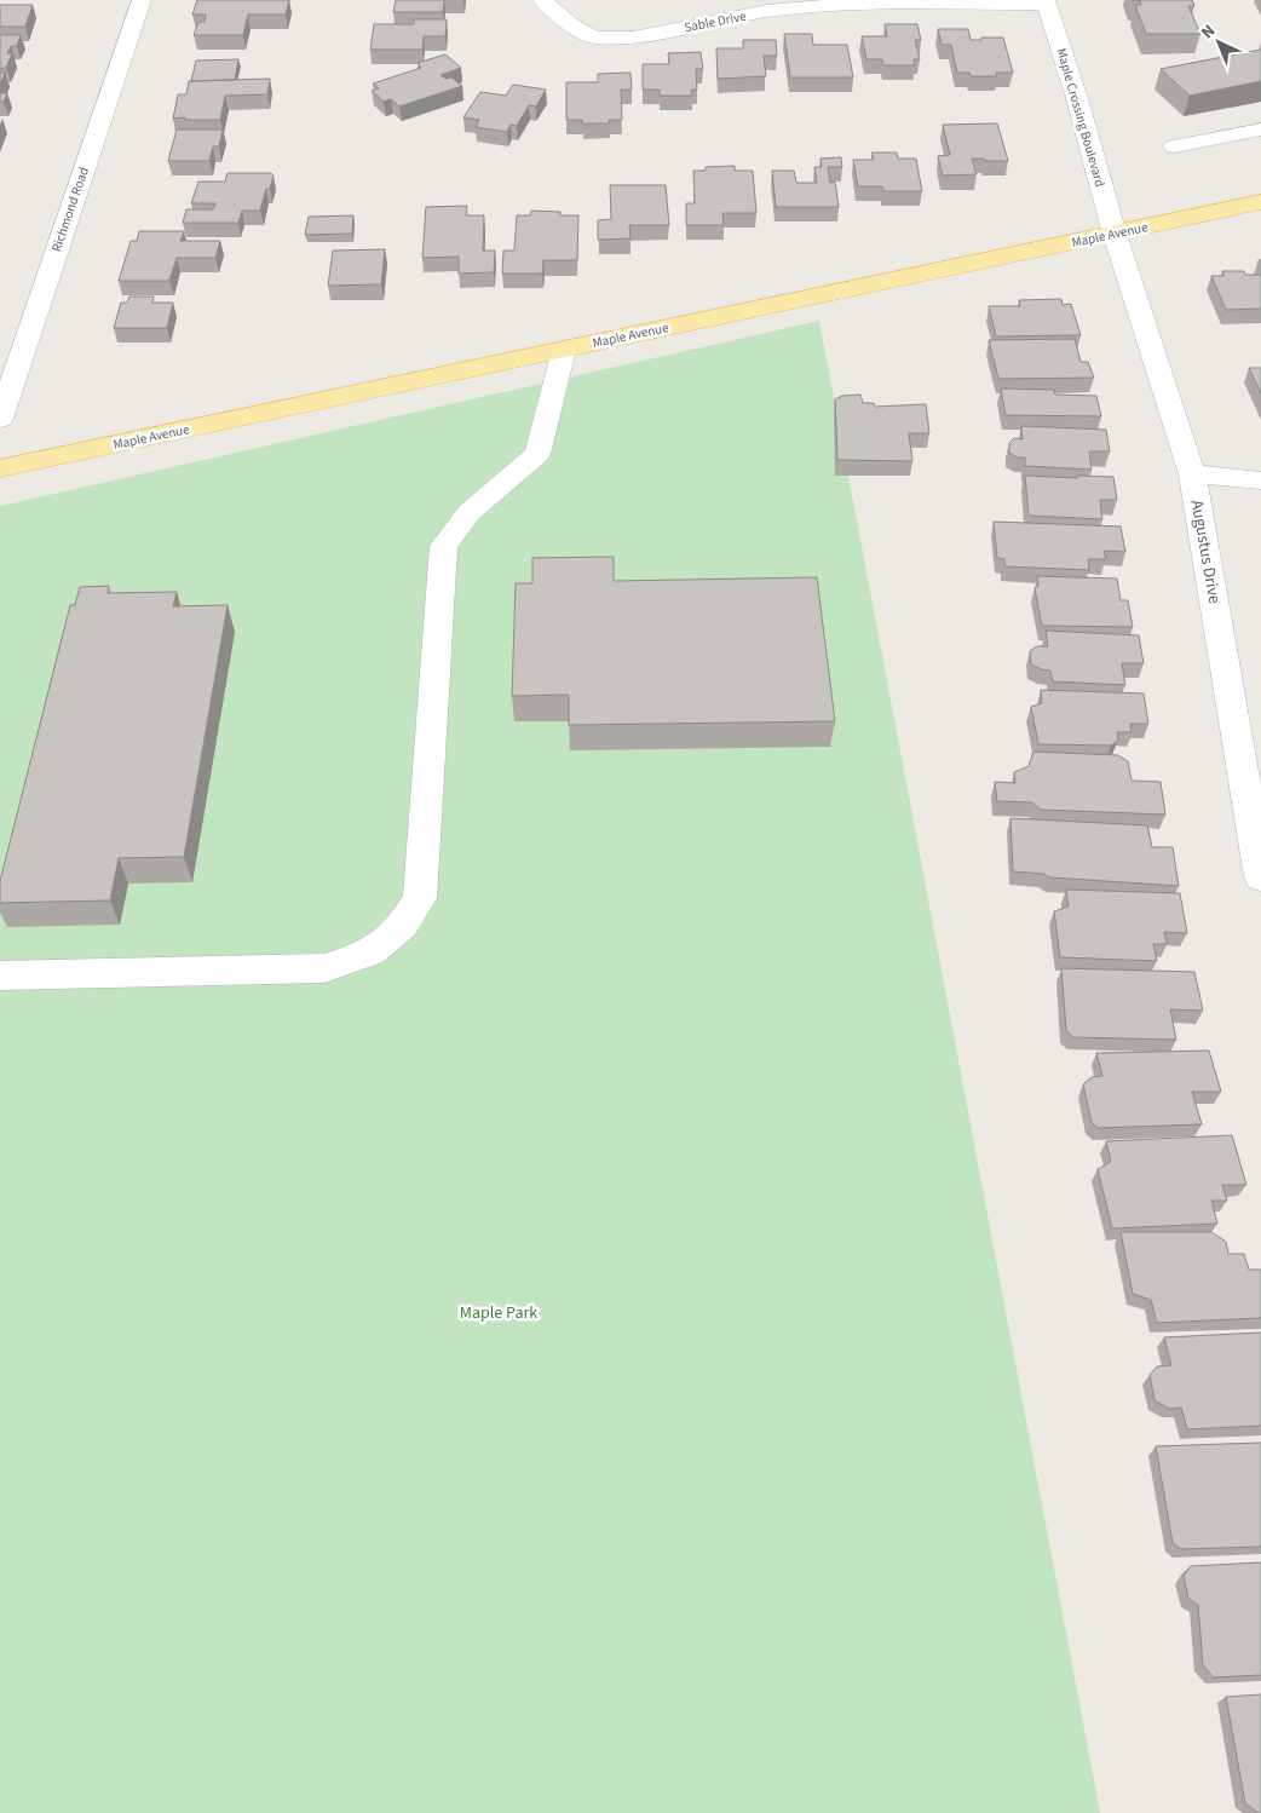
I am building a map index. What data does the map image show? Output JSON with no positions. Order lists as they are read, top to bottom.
{
  "streets": {
    "main road": ["Maple Avenue"],
    "street": [
      "Sable Drive",
      "Maple Crossing Boulevard",
      "Richmond Road",
      "Augustus Drive"
    ]
  },
  "crossings": [
    ["Sable Drive", "Maple Crossing Boulevard"],
    ["Maple Crossing Boulevard", "Maple Avenue"],
    ["Maple Crossing Boulevard", "Augustus Drive"],
    ["Maple Avenue", "Augustus Drive"]
  ],
  "parks": ["Maple Park"],
  "north": "top left"
}
